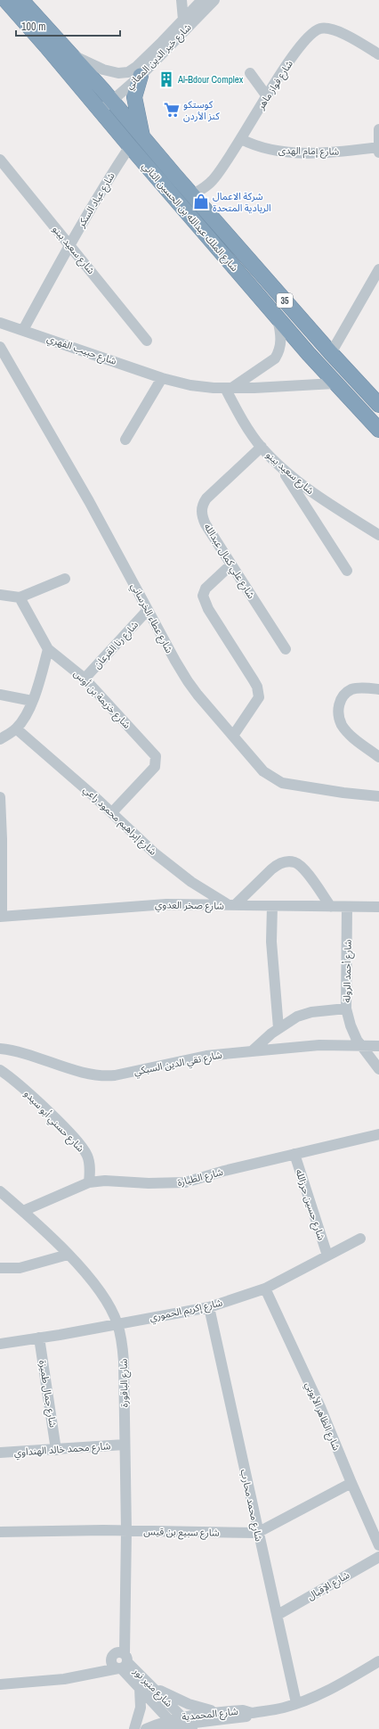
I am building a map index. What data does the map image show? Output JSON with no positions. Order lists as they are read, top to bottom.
{
  "streets": {
    "highway": ["شارع الملك عبدالله بن الحسين الثاني", "35"],
    "street": [
      "شارع خير الدين المعاني",
      "شارع فواز ماهر",
      "شارع إمام الهدى",
      "شارع عياد السكر",
      "شارع سعيد بينو",
      "شارع حبيب الفهري",
      "شارع علي كمال عبدالله",
      "شارع عطاء الخرساني",
      "شارع رنا القرعان",
      "شارع خزيمة بن أوس",
      "شارع إبراهيم محمود راعي",
      "شارع صخر العدوي",
      "شارع أحمد الرولة",
      "شارع تقي الدين السبكي",
      "شارع حسني أبو سيدو",
      "شارع الطيارة",
      "شارع حسين حرزالله",
      "شارع إكريم الحموري",
      "شارع الباقورة",
      "شارع جمال طميزة",
      "شارع الظاهر الأيوبي",
      "شارع محمد خالد الهنداوي",
      "شارع محمد محارب",
      "شارع سبيع بن قيس",
      "شارع الإقبال",
      "شارع منير نور",
      "شارع المحمدية"
    ]
  },
  "crossings": [
    ["شارع خير الدين المعاني", "شارع الملك عبدالله بن الحسين الثاني"],
    ["شارع فواز ماهر", "شارع إمام الهدى"],
    ["شارع فواز ماهر", "شارع الملك عبدالله بن الحسين الثاني"],
    ["شارع عياد السكر", "شارع الملك عبدالله بن الحسين الثاني"],
    ["شارع عياد السكر", "شارع سعيد بينو"],
    ["شارع عياد السكر", "شارع حبيب الفهري"],
    ["شارع الملك عبدالله بن الحسين الثاني", "شارع حبيب الفهري"],
    ["شارع سعيد بينو", "شارع حبيب الفهري"],
    ["شارع سعيد بينو", "شارع علي كمال عبدالله"],
    ["شارع عطاء الخرساني", "شارع رنا القرعان"],
    ["شارع رنا القرعان", "شارع خزيمة بن أوس"],
    ["شارع خزيمة بن أوس", "شارع إبراهيم محمود راعي"],
    ["شارع إبراهيم محمود راعي", "شارع صخر العدوي"],
    ["شارع صخر العدوي", "شارع أحمد الرولة"],
    ["شارع أحمد الرولة", "شارع تقي الدين السبكي"],
    ["شارع حسني أبو سيدو", "شارع الطيارة"],
    ["شارع الطيارة", "شارع حسين حرزالله"],
    ["شارع الطيارة", "شارع الباقورة"],
    ["شارع حسين حرزالله", "شارع إكريم الحموري"],
    ["شارع إكريم الحموري", "شارع الباقورة"],
    ["شارع إكريم الحموري", "شارع جمال طميزة"],
    ["شارع إكريم الحموري", "شارع الظاهر الأيوبي"],
    ["شارع إكريم الحموري", "شارع محمد محارب"],
    ["شارع الباقورة", "شارع محمد خالد الهنداوي"],
    ["شارع الباقورة", "شارع سبيع بن قيس"],
    ["شارع الباقورة", "شارع منير نور"],
    ["شارع جمال طميزة", "شارع محمد خالد الهنداوي"],
    ["شارع الظاهر الأيوبي", "شارع سبيع بن قيس"],
    ["شارع محمد محارب", "شارع سبيع بن قيس"],
    ["شارع محمد محارب", "شارع الإقبال"],
    ["شارع منير نور", "شارع المحمدية"]
  ],
  "places": {
    "building": ["Al-Bdour Complex"],
    "supermarket": ["كوستكو كنز الأردن"],
    "shop": ["شركة الاعمال الريادية المتحدة"]
  },
  "scale_bar": "100 m"
}
